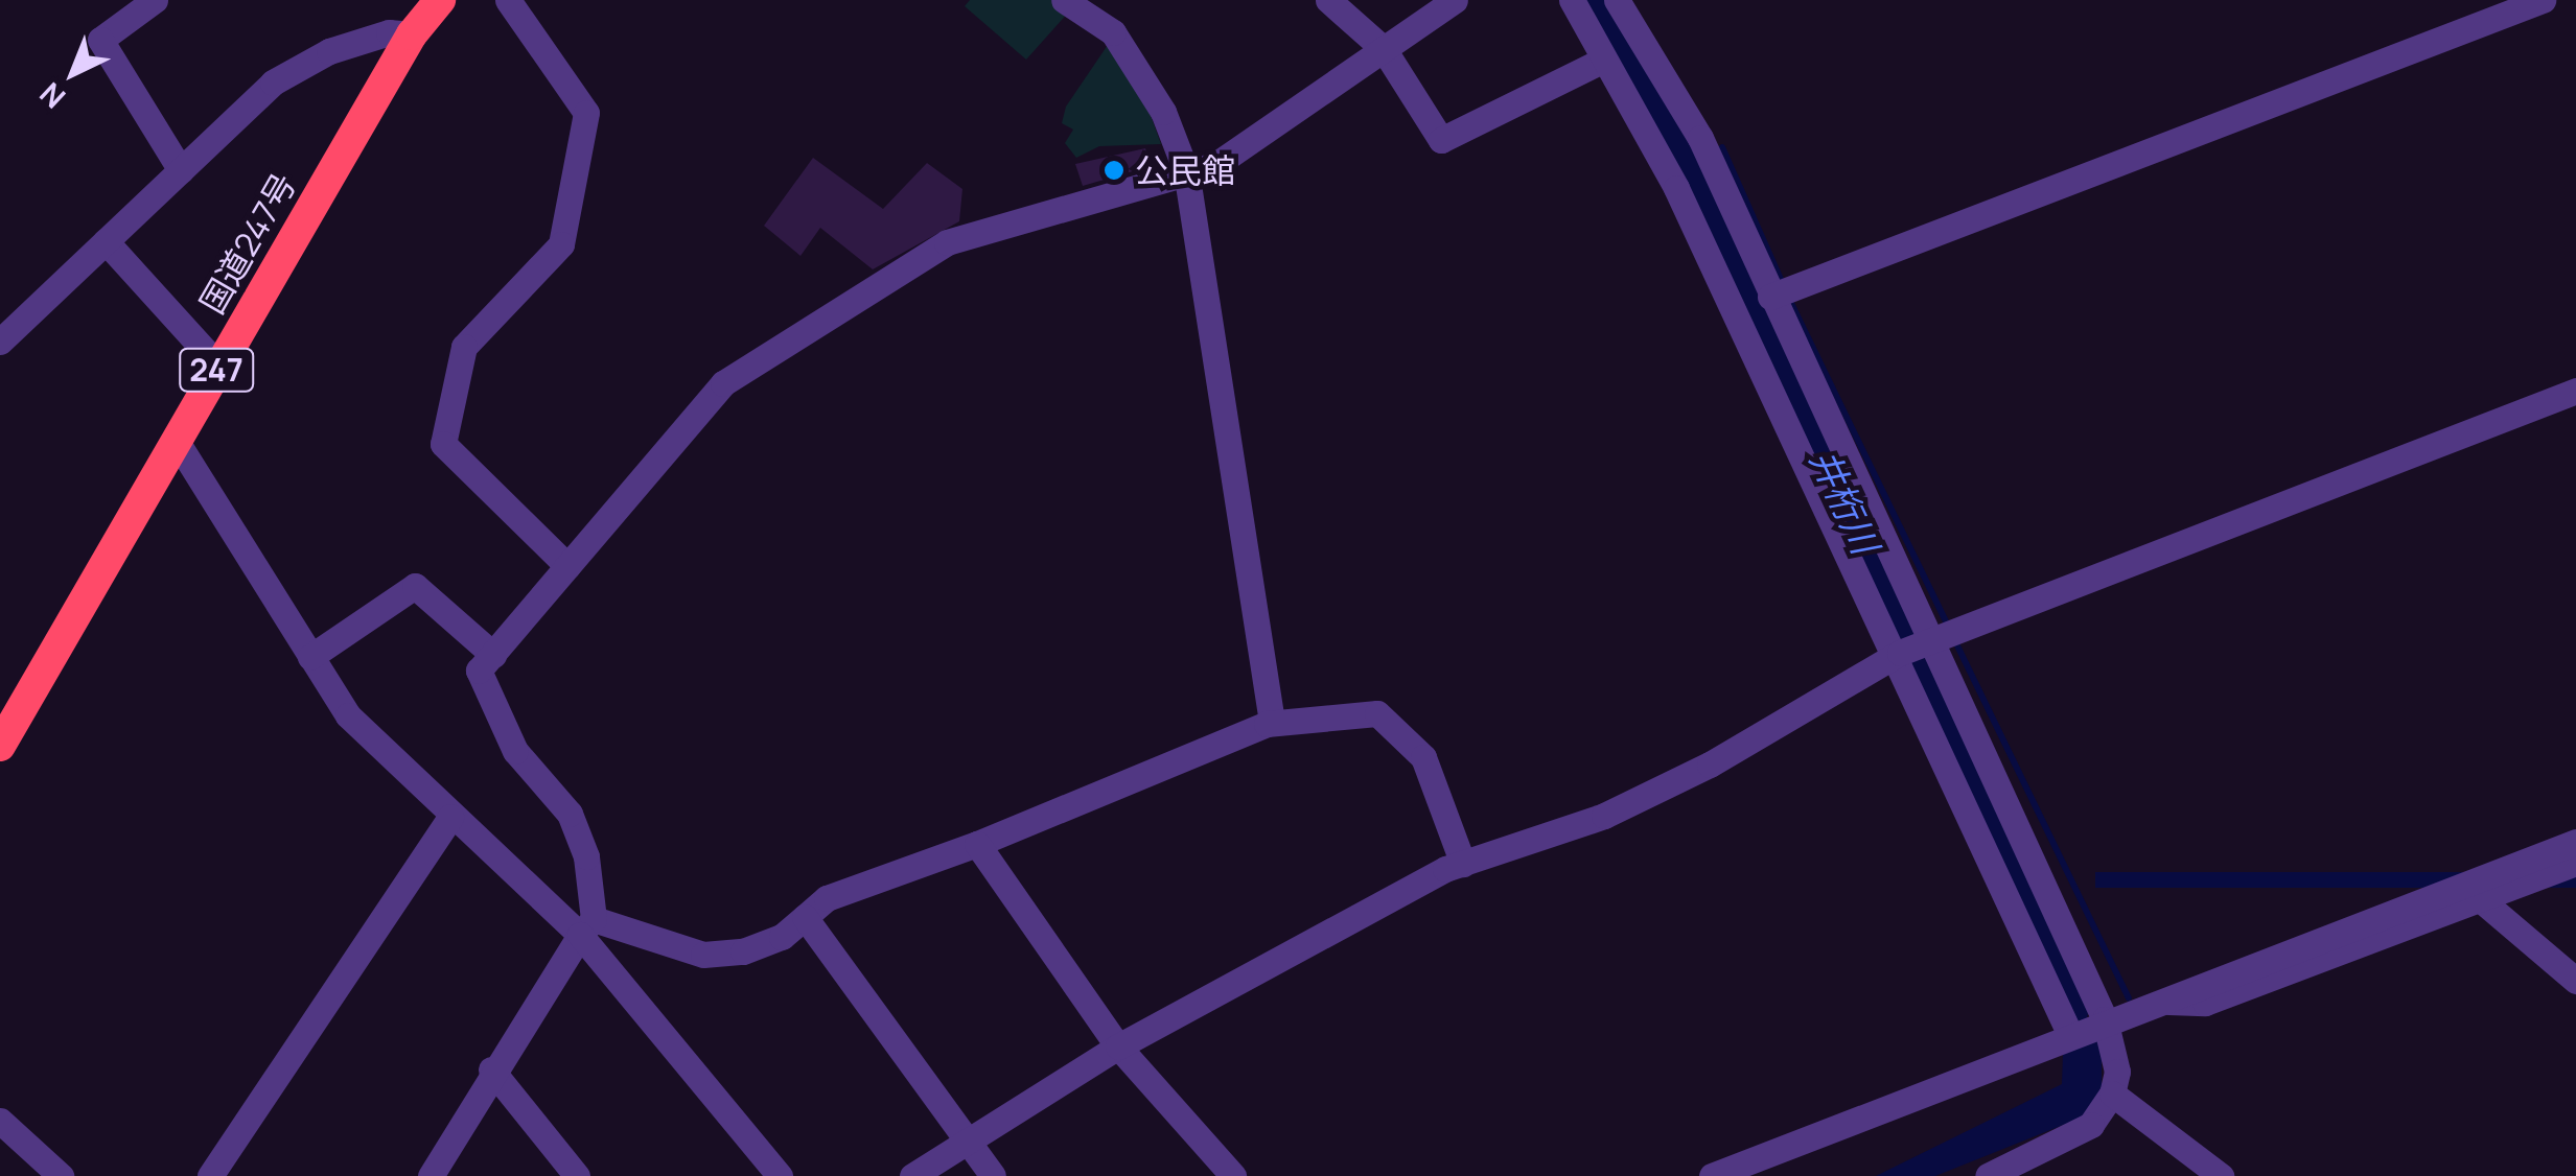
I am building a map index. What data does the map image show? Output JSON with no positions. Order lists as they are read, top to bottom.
{
  "streets": {
    "highway": ["国道247号", "247"]
  },
  "water": ["井桁川"],
  "places": ["公民館"],
  "north": "bottom left"
}
